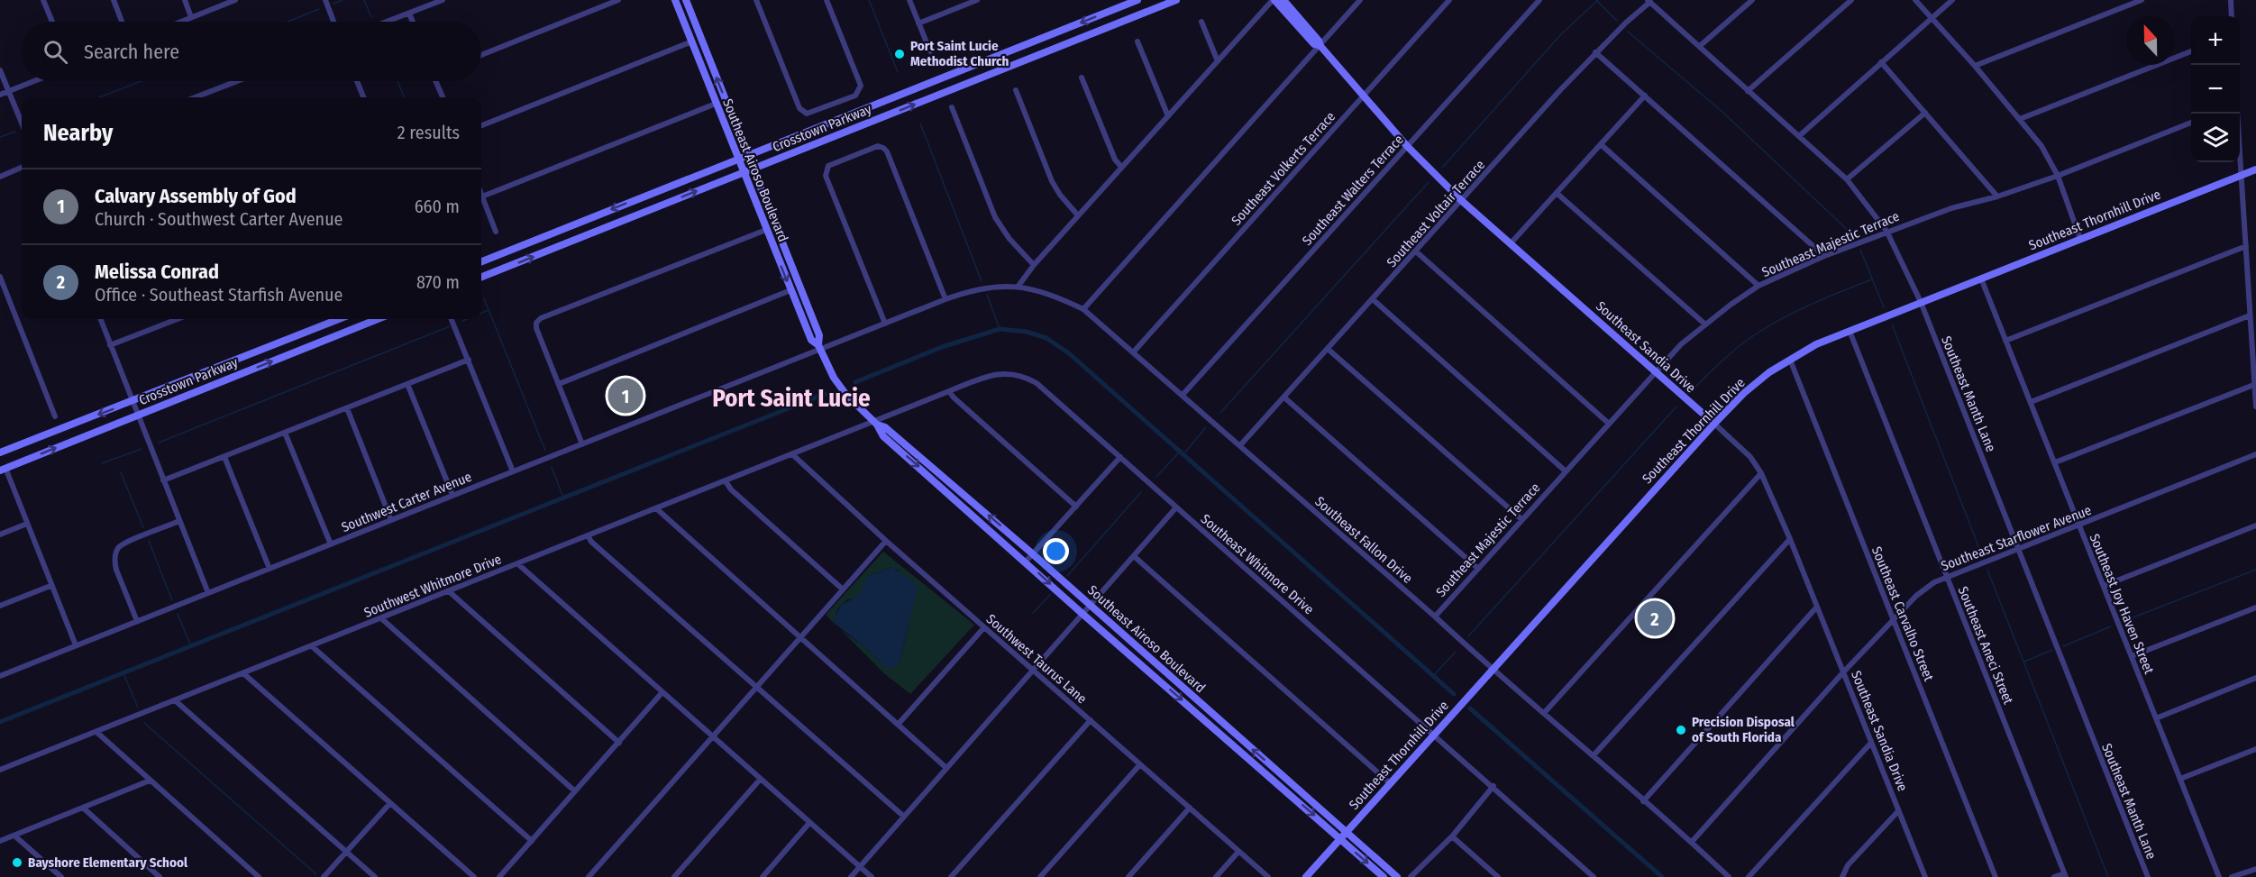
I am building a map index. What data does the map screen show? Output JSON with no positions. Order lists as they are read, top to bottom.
{
  "streets": {
    "main road": [
      "Crosstown Parkway",
      "Southeast Airoso Boulevard",
      "Southeast Thornhill Drive",
      "Southeast Sandia Drive"
    ],
    "street": [
      "Southeast Volkerts Terrace",
      "Southeast Walters Terrace",
      "Southeast Voltair Terrace",
      "Southeast Majestic Terrace",
      "Southeast Manth Lane",
      "Southwest Carter Avenue",
      "Southeast Starflower Avenue",
      "Southeast Fallon Drive",
      "Southeast Whitmore Drive",
      "Southwest Whitmore Drive",
      "Southeast Joy Haven Street",
      "Southeast Carvalho Street",
      "Southeast Aneci Street",
      "Southwest Taurus Lane"
    ]
  },
  "crossings": [
    ["Crosstown Parkway", "Southeast Airoso Boulevard"],
    ["Southeast Volkerts Terrace", "Southeast Sandia Drive"],
    ["Southeast Volkerts Terrace", "Southeast Fallon Drive"],
    ["Southeast Airoso Boulevard", "Southeast Thornhill Drive"],
    ["Southeast Airoso Boulevard", "Southwest Carter Avenue"],
    ["Southeast Airoso Boulevard", "Southeast Whitmore Drive"],
    ["Southeast Airoso Boulevard", "Southwest Whitmore Drive"],
    ["Southeast Walters Terrace", "Southeast Sandia Drive"],
    ["Southeast Walters Terrace", "Southeast Fallon Drive"],
    ["Southeast Voltair Terrace", "Southeast Sandia Drive"],
    ["Southeast Voltair Terrace", "Southeast Manth Lane"],
    ["Southeast Voltair Terrace", "Southeast Fallon Drive"],
    ["Southeast Thornhill Drive", "Southeast Sandia Drive"],
    ["Southeast Thornhill Drive", "Southeast Manth Lane"],
    ["Southeast Thornhill Drive", "Southeast Fallon Drive"],
    ["Southeast Thornhill Drive", "Southeast Whitmore Drive"],
    ["Southeast Thornhill Drive", "Southeast Joy Haven Street"],
    ["Southeast Thornhill Drive", "Southeast Carvalho Street"],
    ["Southeast Thornhill Drive", "Southeast Aneci Street"],
    ["Southeast Majestic Terrace", "Southeast Sandia Drive"],
    ["Southeast Majestic Terrace", "Southeast Manth Lane"],
    ["Southeast Majestic Terrace", "Southeast Fallon Drive"],
    ["Southeast Sandia Drive", "Southeast Starflower Avenue"],
    ["Southeast Manth Lane", "Southeast Starflower Avenue"],
    ["Southwest Carter Avenue", "Southeast Fallon Drive"],
    ["Southeast Starflower Avenue", "Southeast Fallon Drive"],
    ["Southeast Starflower Avenue", "Southeast Joy Haven Street"],
    ["Southeast Starflower Avenue", "Southeast Carvalho Street"],
    ["Southeast Starflower Avenue", "Southeast Aneci Street"],
    ["Southeast Whitmore Drive", "Southwest Whitmore Drive"],
    ["Southwest Whitmore Drive", "Southwest Taurus Lane"]
  ],
  "districts": ["Port Saint Lucie"],
  "places": ["Port Saint Lucie Methodist Church", "Precision Disposal of South Florida", "Bayshore Elementary School"],
  "north": "top",
  "page": {
    "map_buttons": ["+", "−"],
    "search": "Search here",
    "heading": ["Nearby", "2 results"],
    "list": [
      {
        "mark": "1",
        "name": "Calvary Assembly of God",
        "note": "Church · Southwest Carter Avenue",
        "value": "660 m"
      },
      {
        "mark": "2",
        "name": "Melissa Conrad",
        "note": "Office · Southeast Starfish Avenue",
        "value": "870 m"
      }
    ],
    "pins": ["1", "2"]
  }
}
